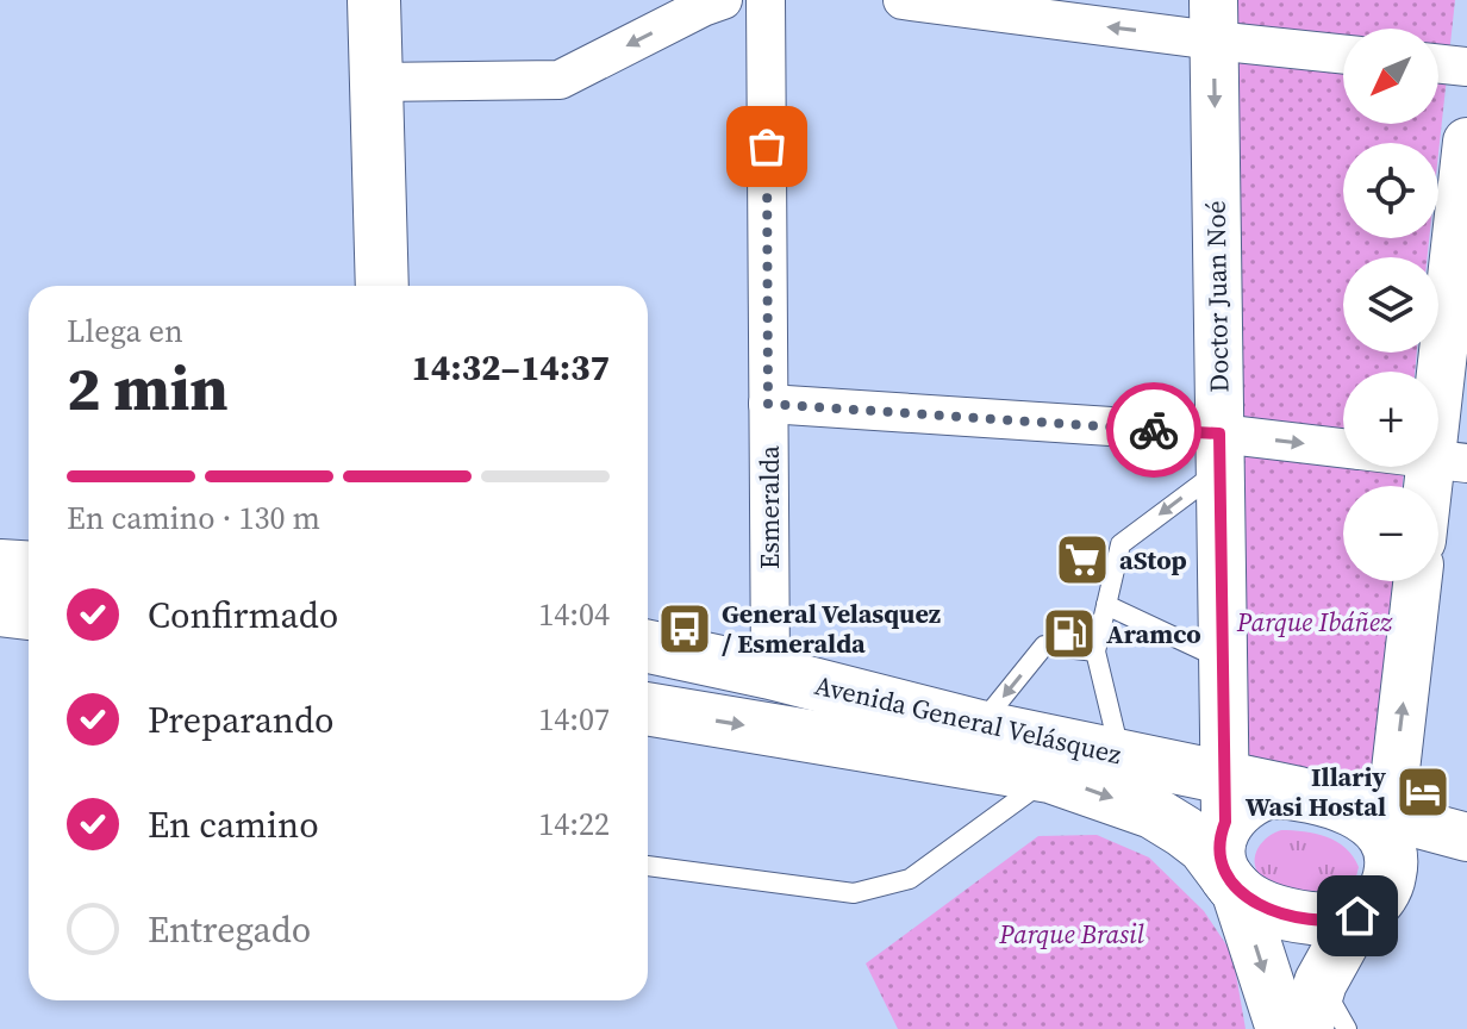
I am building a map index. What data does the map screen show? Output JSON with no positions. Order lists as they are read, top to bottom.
{
  "streets": {
    "main road": ["Avenida General Velásquez"],
    "street": ["Doctor Juan Noé", "Esmeralda"]
  },
  "crossings": [
    ["Doctor Juan Noé", "Avenida General Velásquez"],
    ["Esmeralda", "Avenida General Velásquez"]
  ],
  "parks": ["Parque Ibáñez", "Parque Brasil"],
  "places": {
    "supermarket": ["aStop"],
    "bus stop": ["General Velasquez / Esmeralda"],
    "fuel station": ["Aramco"],
    "hotel": ["Illariy Wasi Hostal"]
  },
  "north": "bottom left",
  "page": {
    "map_buttons": ["+", "−"],
    "heading": ["2 min", "Llega en", "14:32–14:37"],
    "bar": "En camino · 130 m",
    "list": [
      ["Confirmado", "14:04"],
      ["Preparando", "14:07"],
      ["En camino", "14:22"],
      "Entregado"
    ]
  }
}
